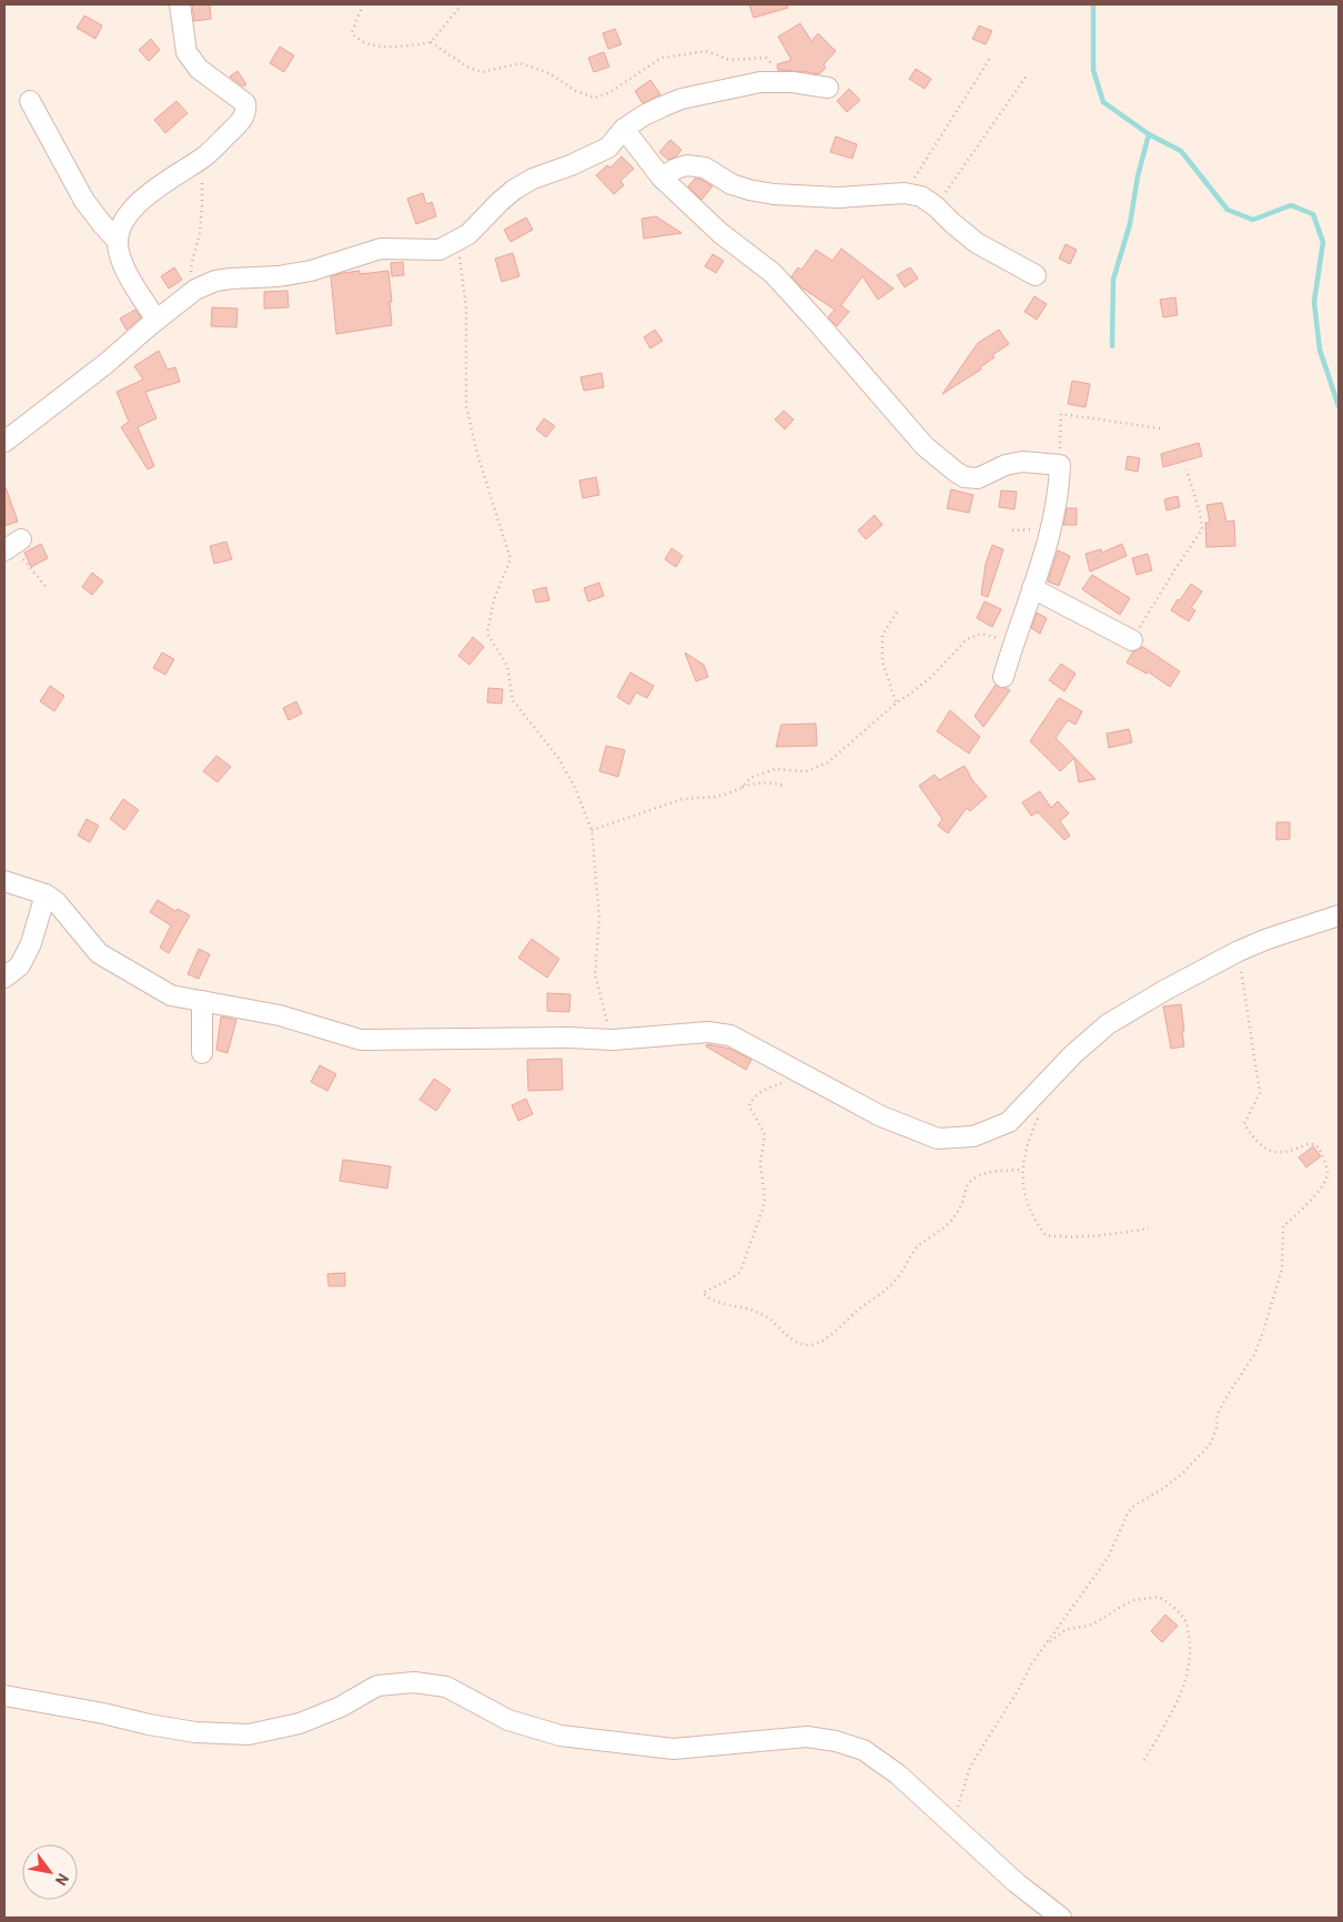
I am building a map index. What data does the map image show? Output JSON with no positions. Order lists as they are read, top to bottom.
{
  "north": "bottom right"
}
